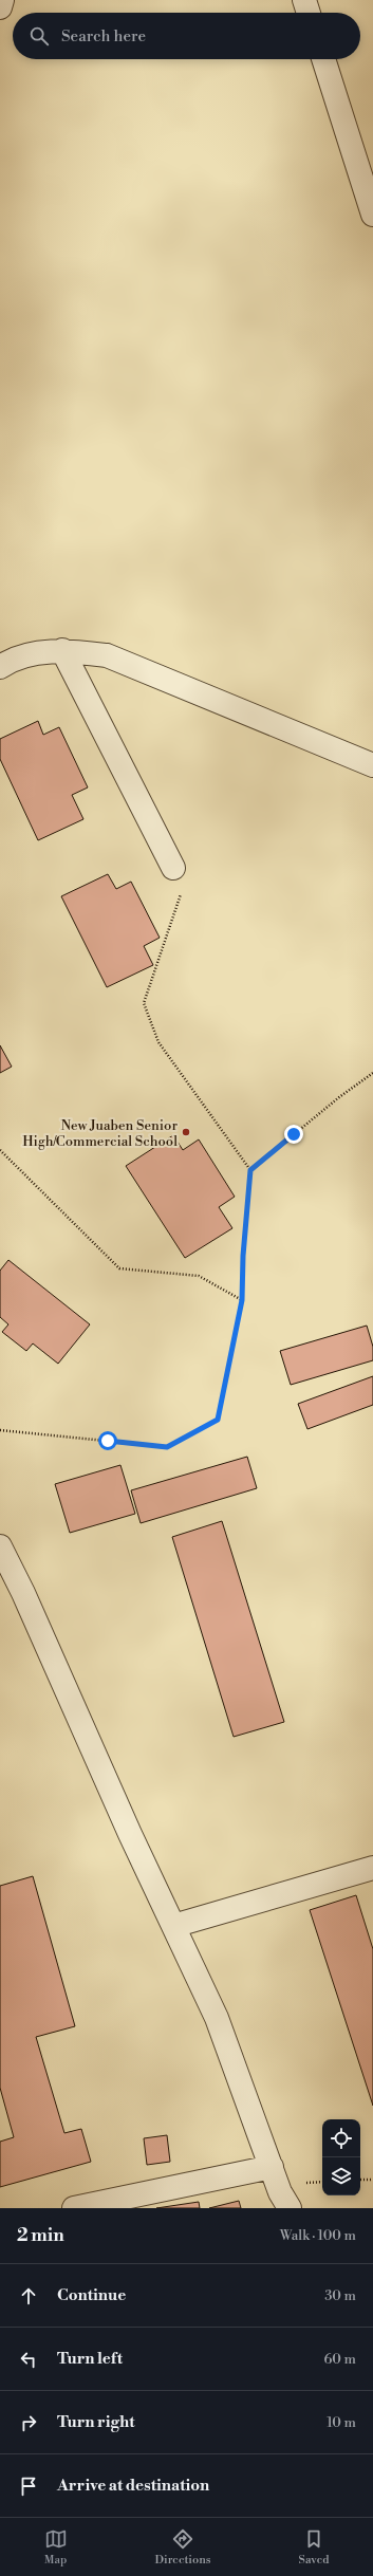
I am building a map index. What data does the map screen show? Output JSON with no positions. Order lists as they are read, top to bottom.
{
  "places": ["New Juaben Senior High/Commercial School"],
  "page": {
    "search": "Search here",
    "heading": ["2 min", "Walk · 100 m"],
    "list": [
      ["Continue", "30 m"],
      ["Turn left", "60 m"],
      ["Turn right", "10 m"],
      "Arrive at destination"
    ],
    "nav": ["Map", "Directions", "Saved"]
  }
}
